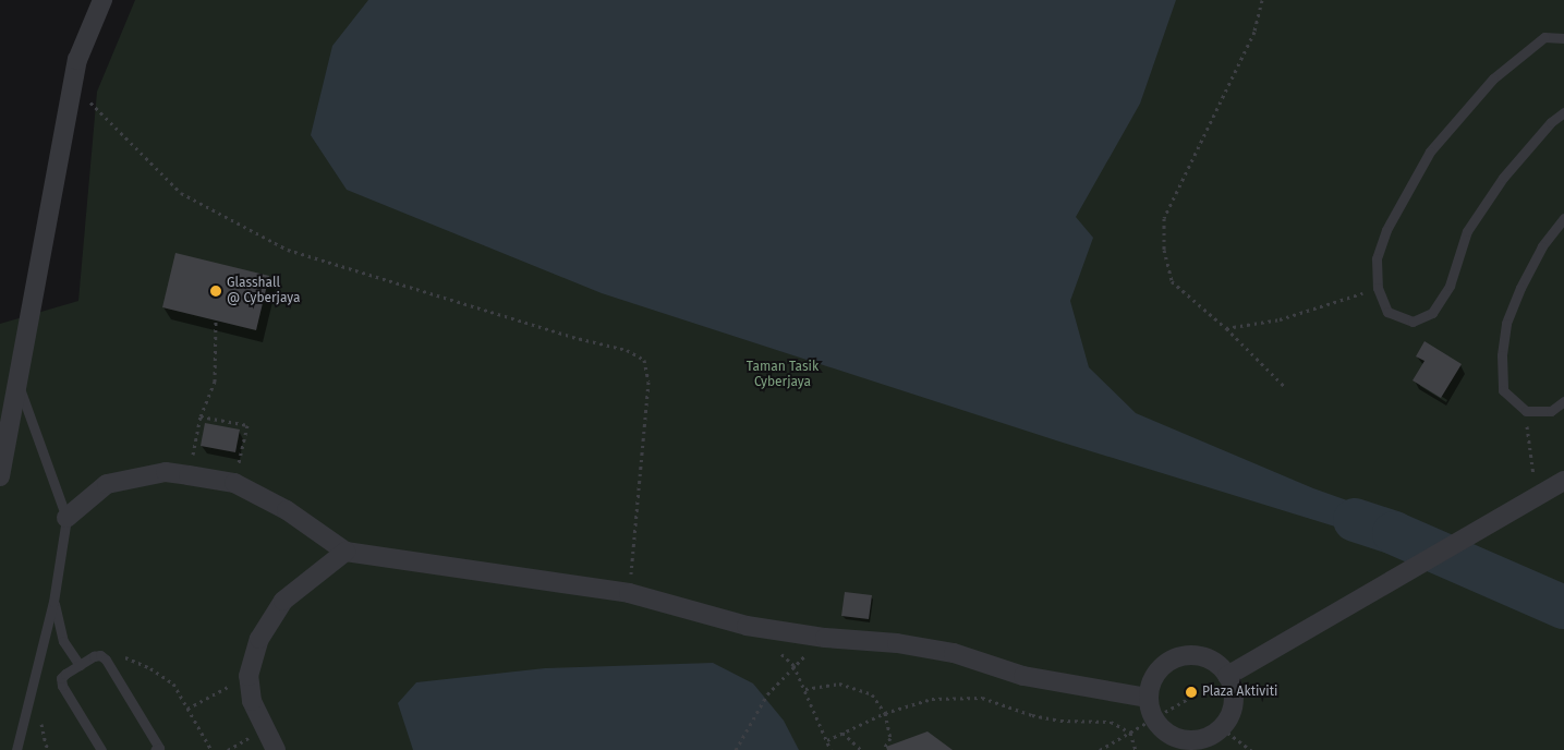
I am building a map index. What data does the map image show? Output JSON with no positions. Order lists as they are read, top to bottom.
{
  "parks": ["Taman Tasik Cyberjaya"],
  "places": ["Glasshall @ Cyberjaya", "Plaza Aktiviti"]
}
